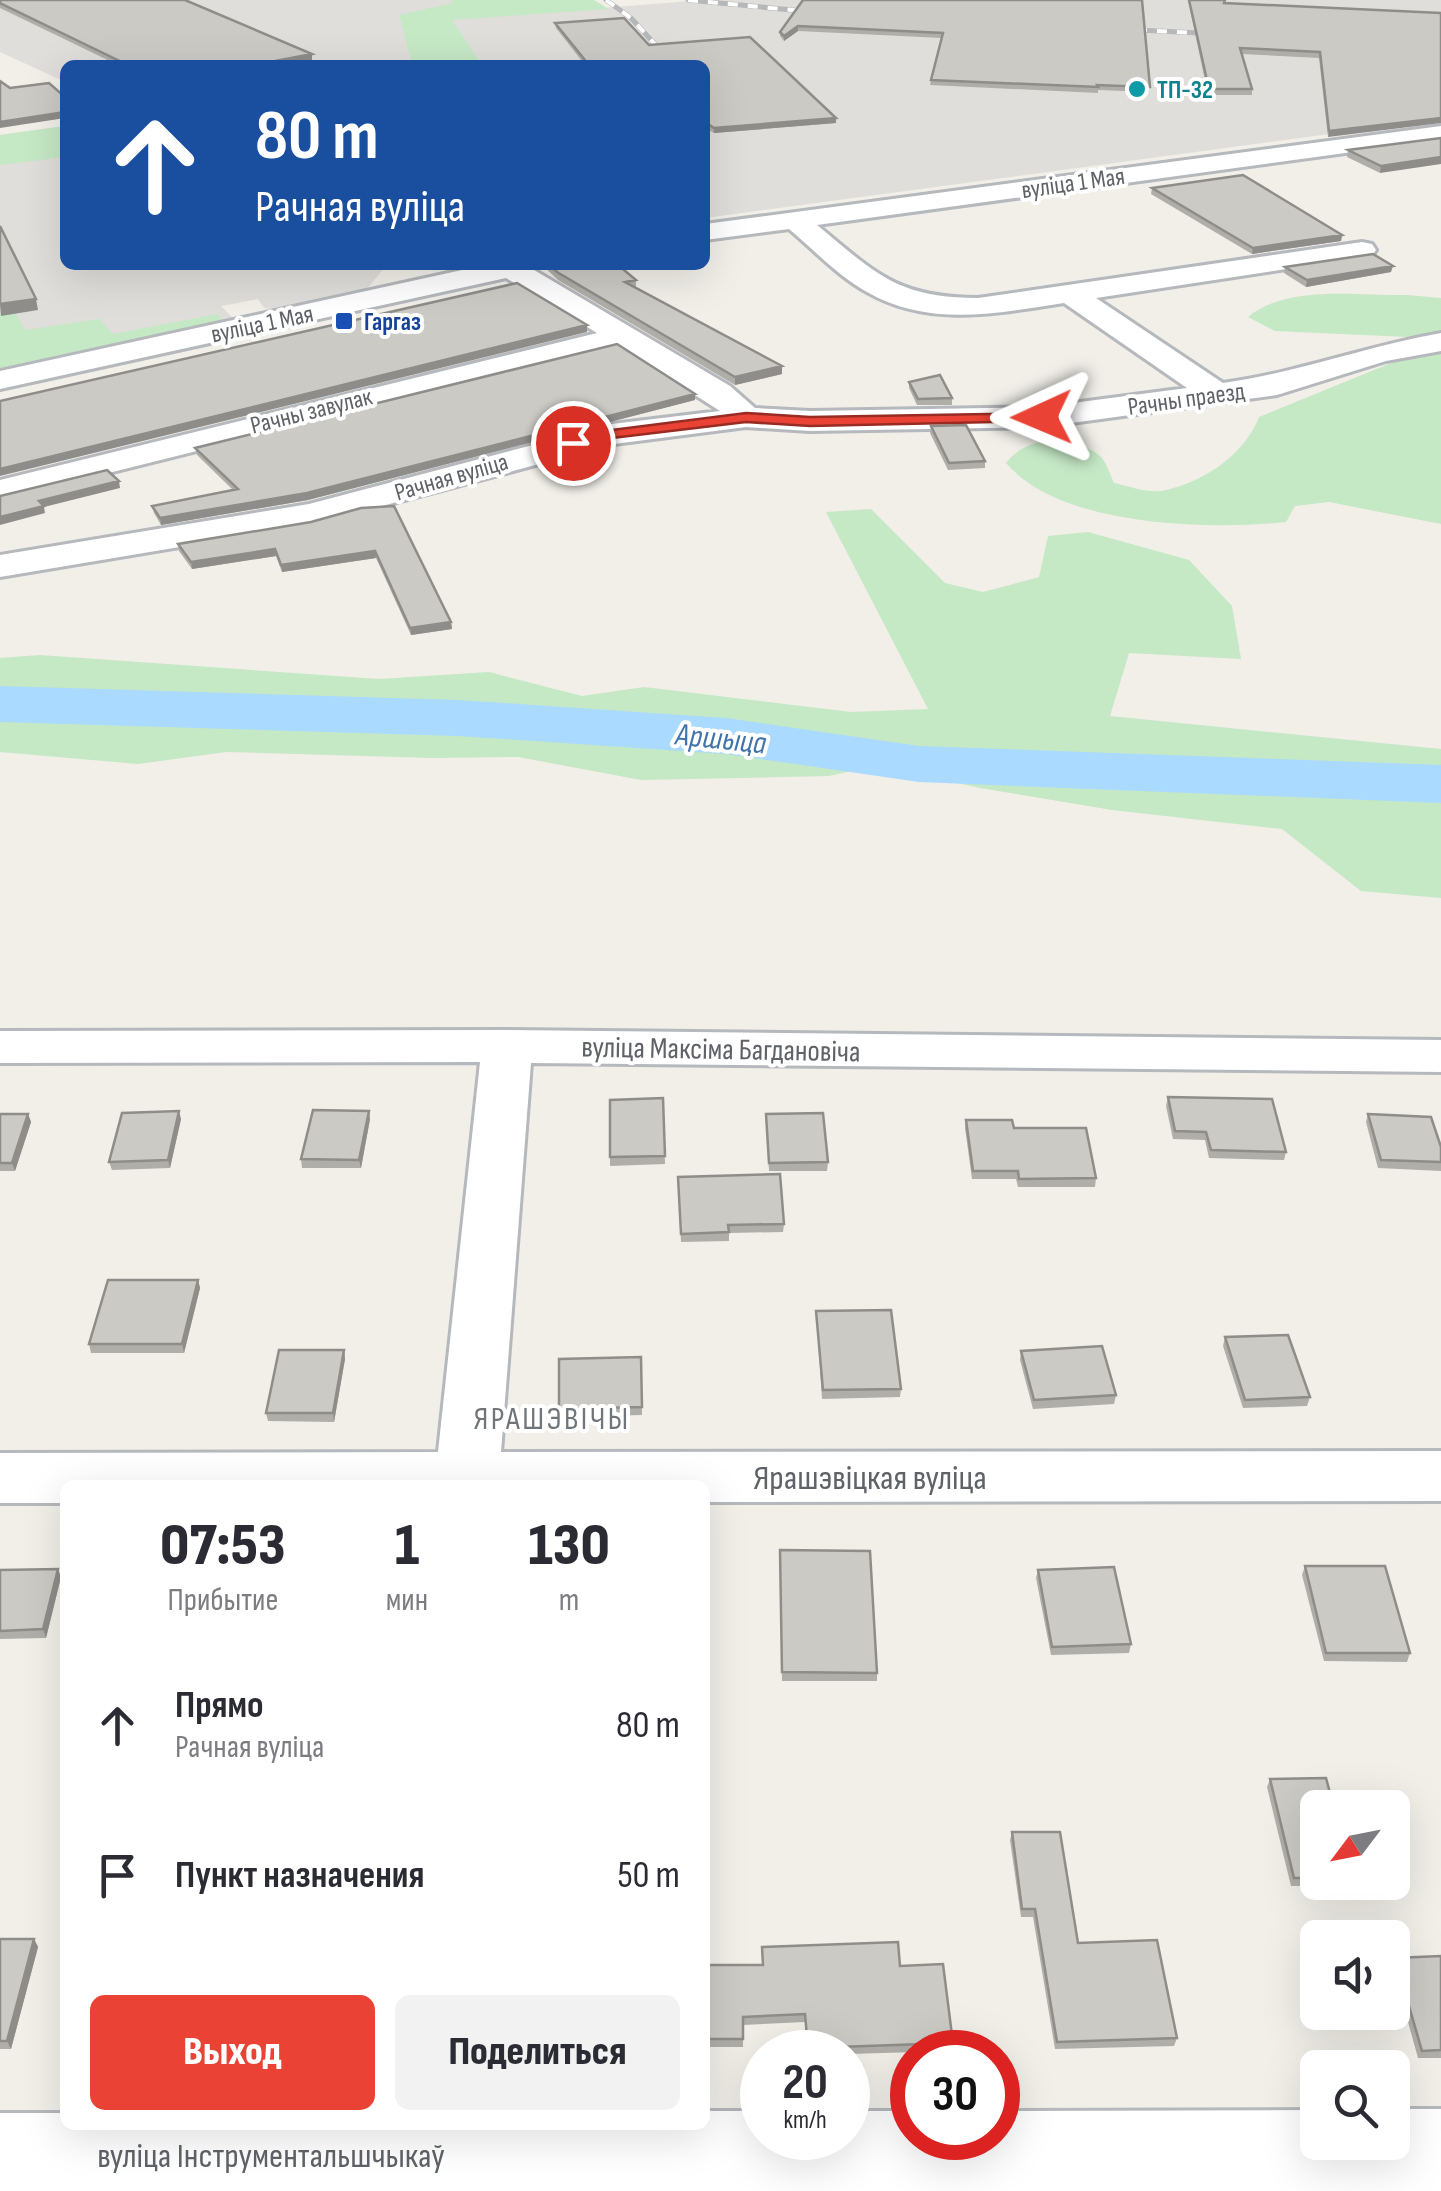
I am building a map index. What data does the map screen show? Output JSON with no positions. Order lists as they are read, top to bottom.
{
  "streets": {
    "street": [
      "вуліца 1 Мая",
      "Рачны праезд",
      "Рачны завулак",
      "Рачная вуліца",
      "вуліца Максіма Багдановіча",
      "Ярашэвіцкая вуліца",
      "вуліца Інструментальшчыкаў"
    ]
  },
  "crossings": [
    ["Рачны праезд", "Рачная вуліца"]
  ],
  "districts": ["ЯРАШЭВІЧЫ"],
  "water": ["Аршыца"],
  "places": {
    "other": ["ТП-32"],
    "transit": ["Гаргаз"]
  },
  "north": "bottom left",
  "page": {
    "turn": ["80 m", "Рачная вуліца"],
    "eta": [
      "07:53",
      "Прибытие",
      "1",
      "мин",
      "130",
      "m"
    ],
    "list": [
      {
        "name": "Прямо",
        "note": "Рачная вуліца",
        "value": "80 m"
      },
      {
        "name": "Пункт назначения",
        "value": "50 m"
      }
    ],
    "buttons": ["Выход", "Поделиться"],
    "speed": "20 km/h",
    "limit": "30"
  }
}
